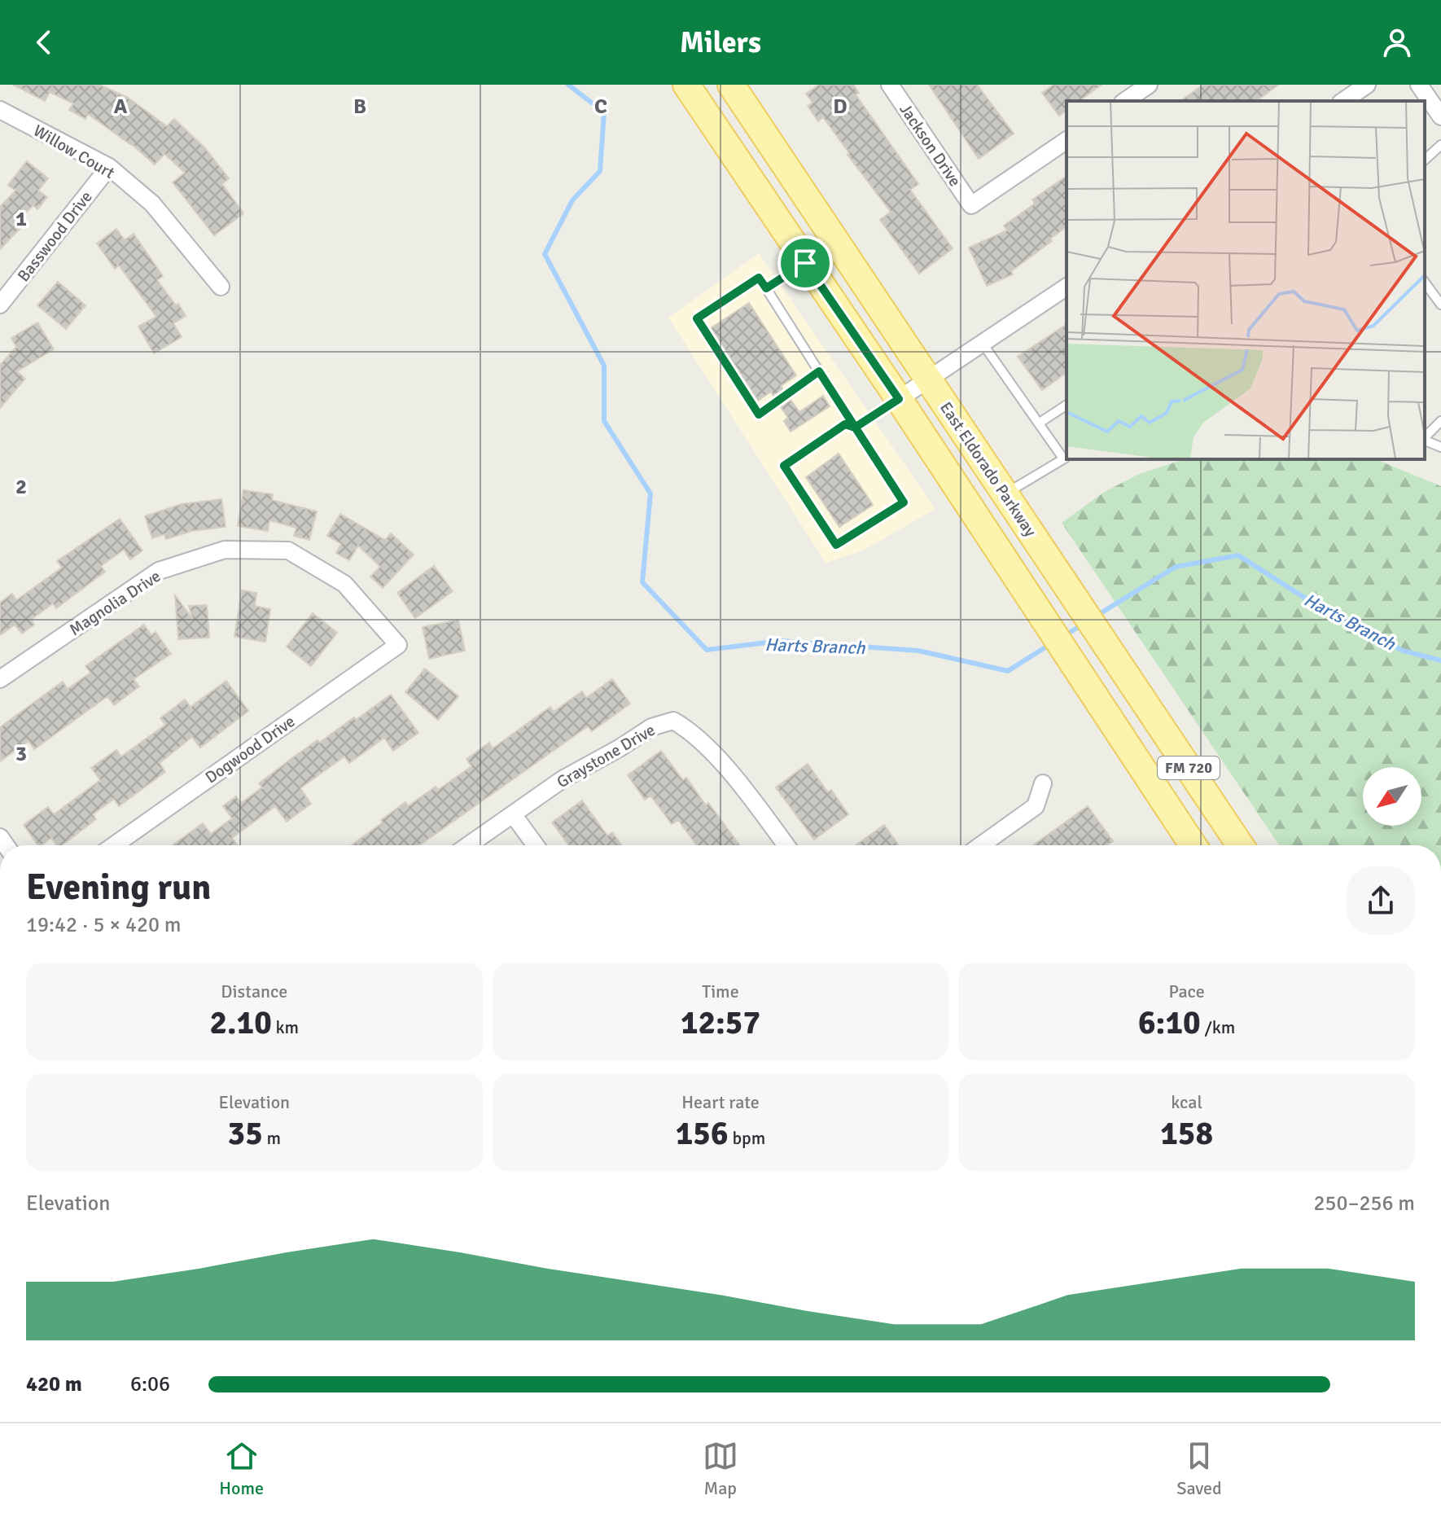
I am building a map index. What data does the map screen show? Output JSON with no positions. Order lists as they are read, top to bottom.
{
  "streets": {
    "main road": ["East Eldorado Parkway", "FM 720"],
    "street": [
      "Jackson Drive",
      "Willow Court",
      "Basswood Drive",
      "Magnolia Drive",
      "Dogwood Drive",
      "Graystone Drive"
    ]
  },
  "crossings": [
    ["Willow Court", "Basswood Drive"],
    ["Magnolia Drive", "Dogwood Drive"]
  ],
  "water": ["Harts Branch"],
  "north": "bottom left",
  "page": {
    "header": "Milers",
    "heading": ["Evening run", "19:42 · 5 × 420 m"],
    "stats": [
      ["Distance", "2.10 km"],
      ["Time", "12:57"],
      ["Pace", "6:10 /km"],
      ["Elevation", "35 m"],
      ["Heart rate", "156 bpm"],
      ["kcal", "158"]
    ],
    "chart": ["Elevation", "250–256 m"],
    "list": [
      {
        "name": "420 m",
        "note": "6:06"
      }
    ],
    "tabs": ["Home", "Map", "Saved"]
  },
  "grid": {
    "columns": [
      "A",
      "B",
      "C",
      "D"
    ],
    "rows": ["1", "2", "3"]
  }
}
